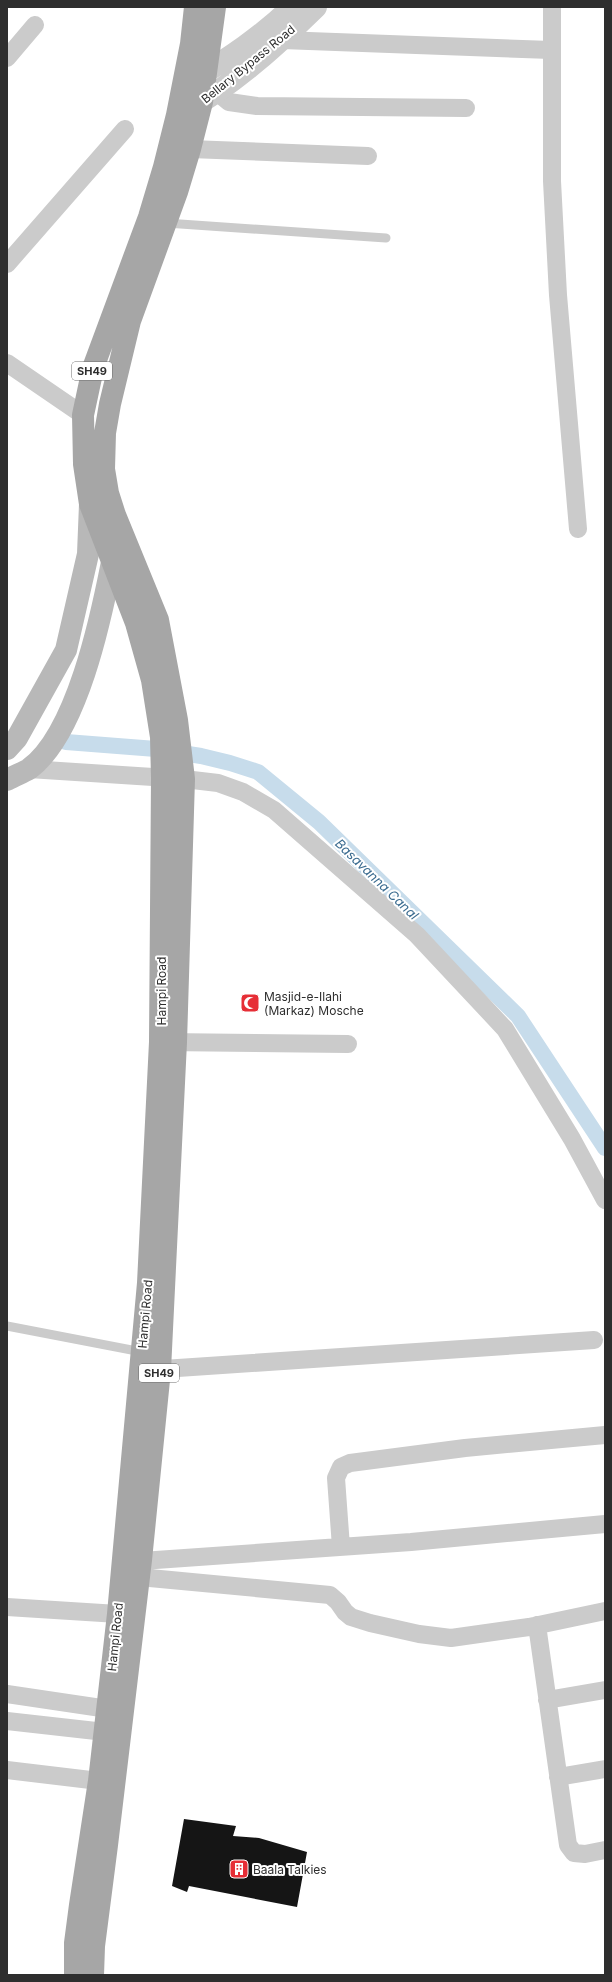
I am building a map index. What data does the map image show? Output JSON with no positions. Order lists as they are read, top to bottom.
{
  "streets": {
    "main road": ["SH49", "Hampi Road"],
    "street": ["Bellary Bypass Road"]
  },
  "crossings": [
    ["Bellary Bypass Road", "SH49"],
    ["SH49", "Hampi Road"]
  ],
  "water": ["Basavanna Canal"],
  "places": {
    "mosque": ["Masjid-e-Ilahi (Markaz) Mosche"],
    "building": ["Baala Talkies"]
  }
}
